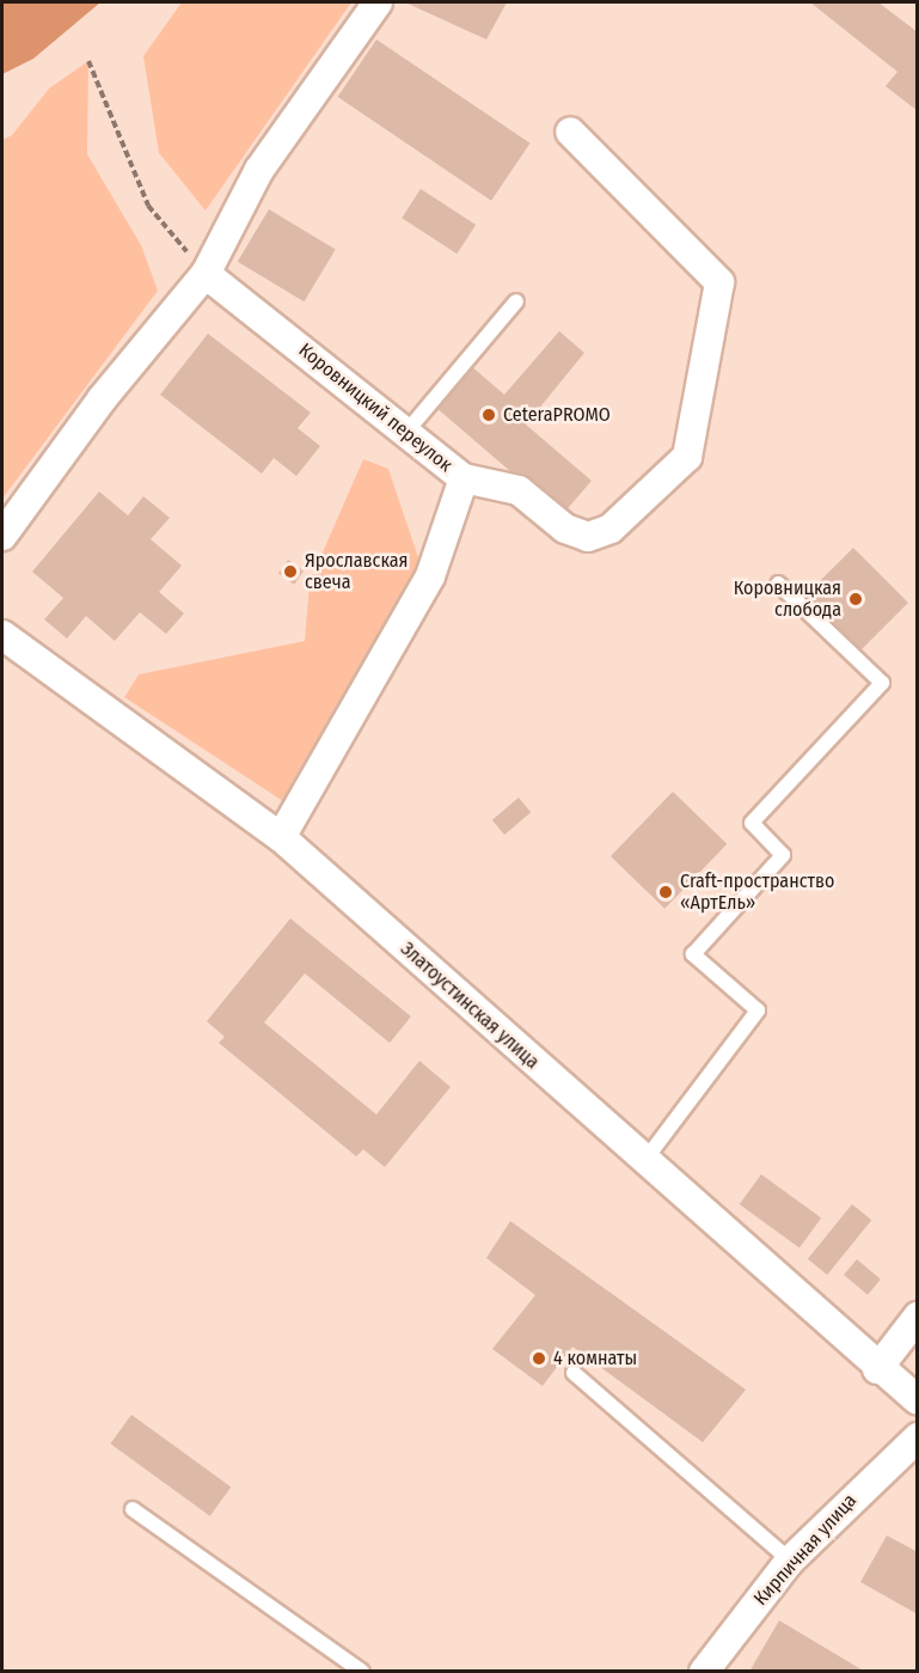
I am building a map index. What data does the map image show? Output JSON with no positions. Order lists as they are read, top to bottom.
{
  "streets": {
    "street": ["Коровницкий переулок", "Златоустинская улица", "Кирпичная улица"]
  },
  "crossings": [
    ["Коровницкий переулок", "Златоустинская улица"]
  ],
  "places": [
    "CeteraPROMO",
    "Ярославская свеча",
    "Коровницкая слобода",
    "Craft-пространство «АртЕль»",
    "4 комнаты"
  ]
}
